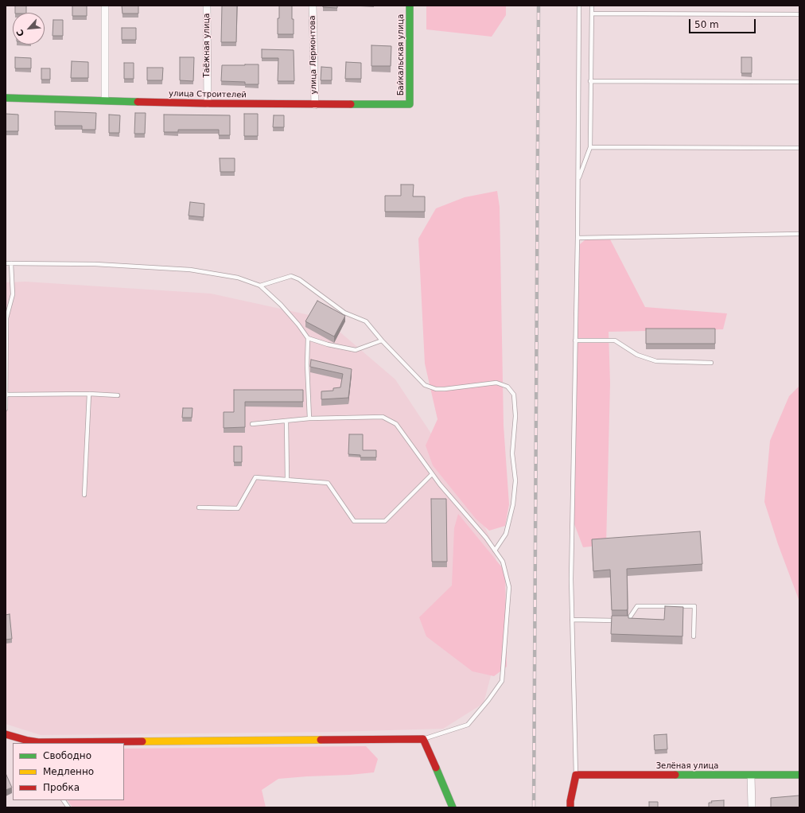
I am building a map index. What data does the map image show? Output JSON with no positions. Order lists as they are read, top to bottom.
{
  "streets": {
    "street": [
      "Таёжная улица",
      "улица Лермонтова",
      "Байкальская улица",
      "улица Строителей",
      "Зелёная улица"
    ]
  },
  "crossings": [
    ["Таёжная улица", "улица Строителей"],
    ["улица Лермонтова", "улица Строителей"],
    ["Байкальская улица", "улица Строителей"]
  ],
  "legend": ["Свободно", "Медленно", "Пробка"],
  "scale_bar": "50 m",
  "north": "bottom left"
}
